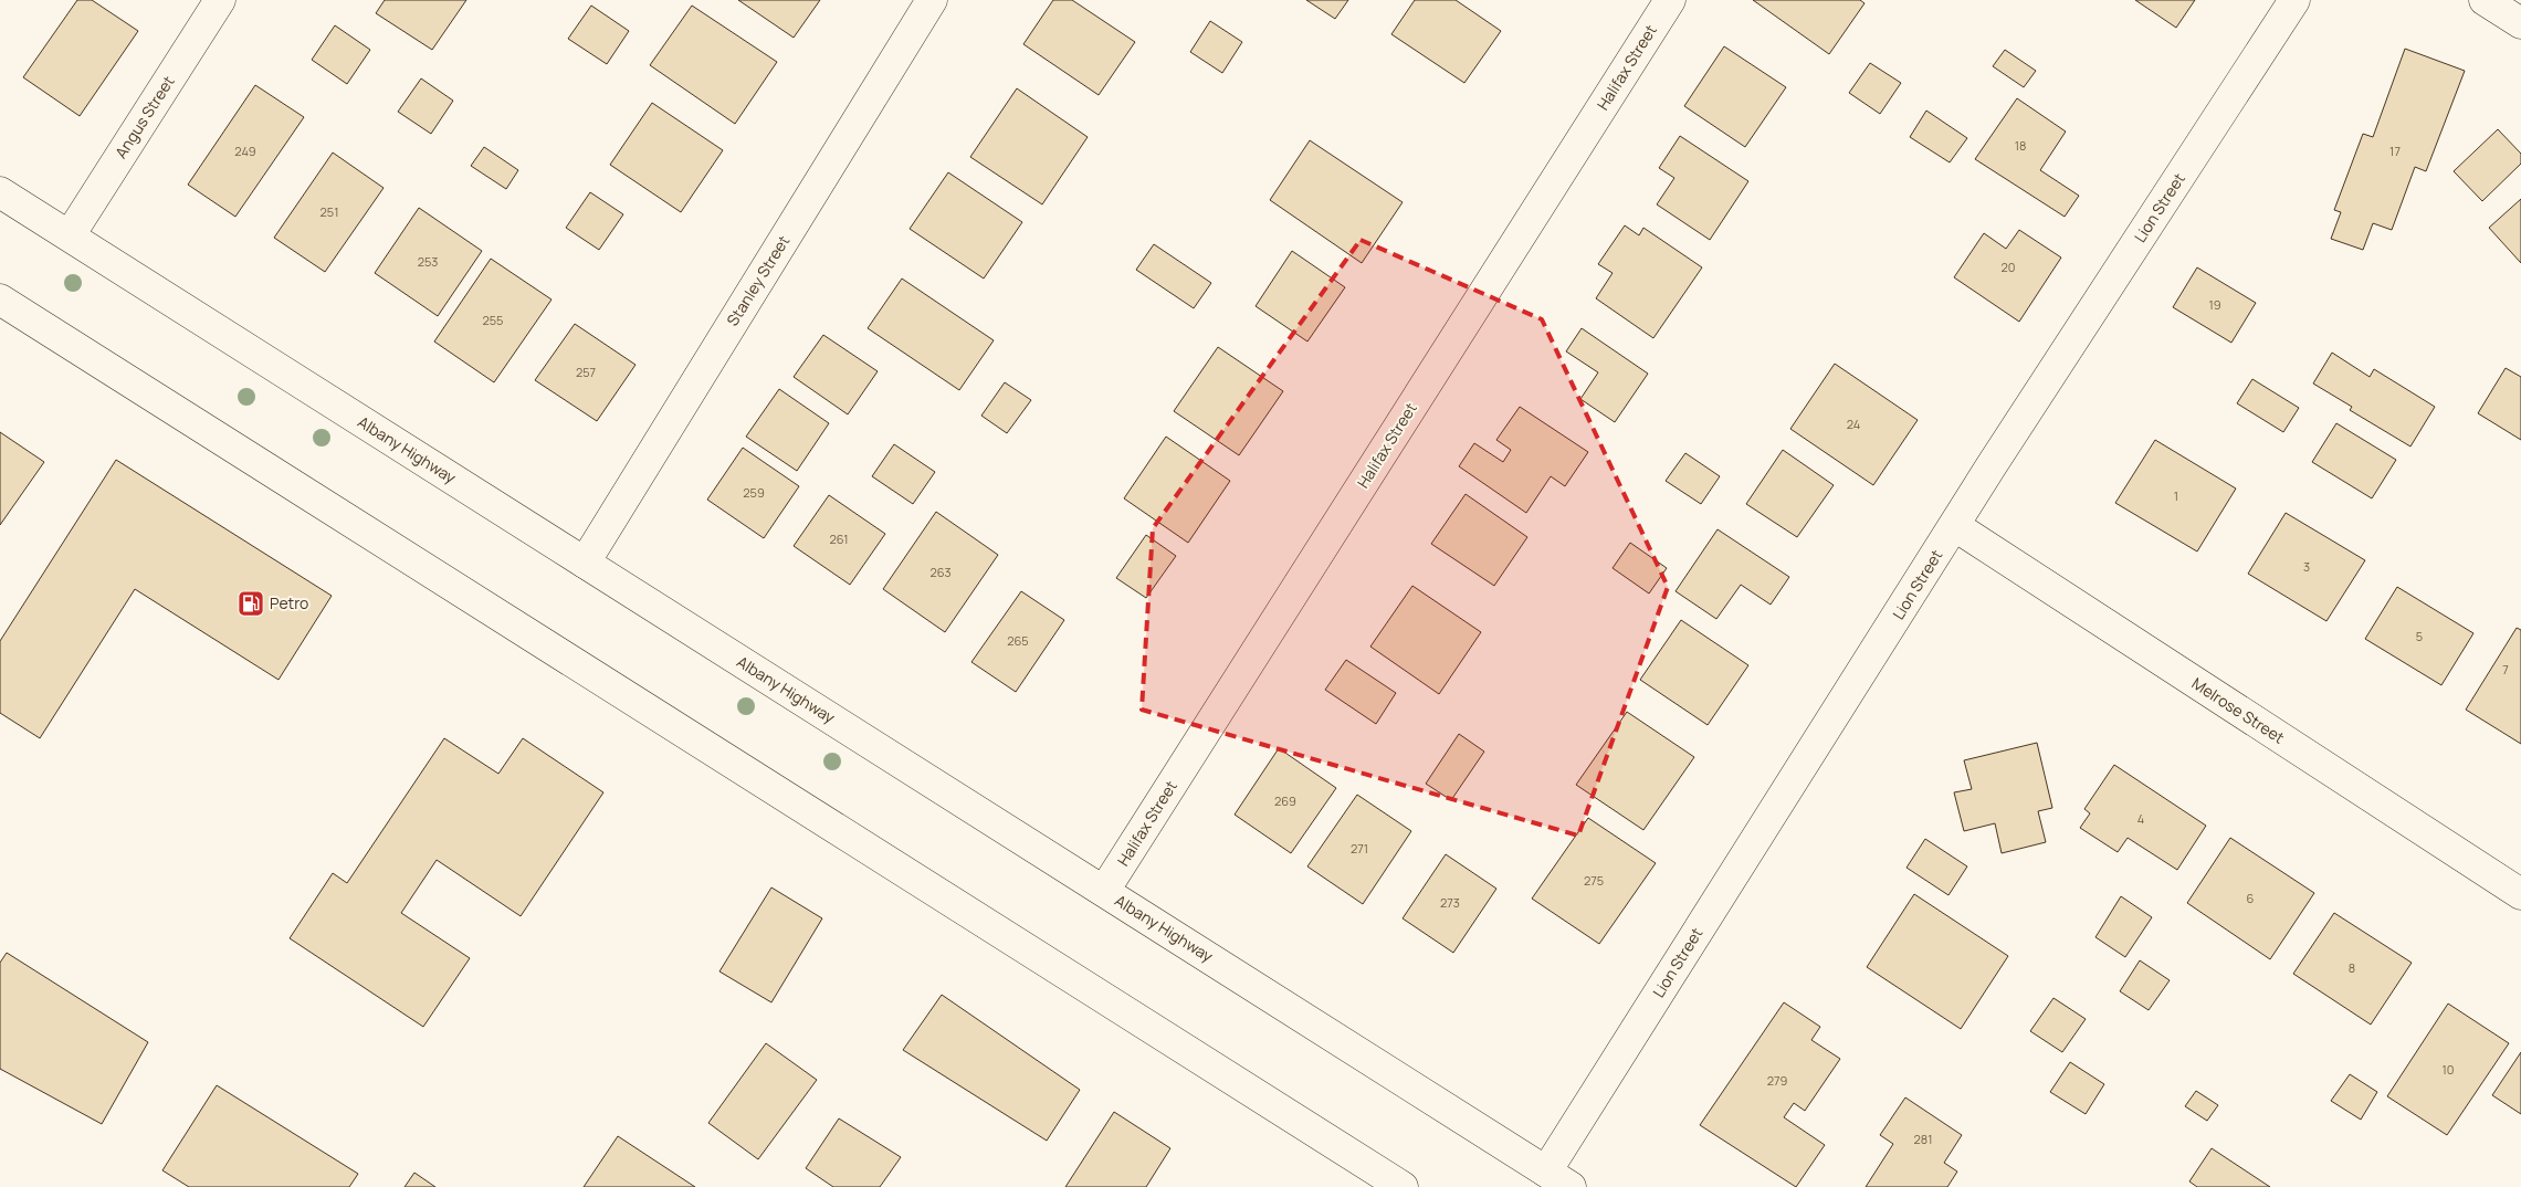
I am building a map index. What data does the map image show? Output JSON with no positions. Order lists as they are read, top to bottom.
{
  "streets": {
    "main road": [
      "Halifax Street",
      "Angus Street",
      "Lion Street",
      "Stanley Street",
      "Albany Highway",
      "Melrose Street"
    ]
  },
  "crossings": [
    ["Halifax Street", "Albany Highway"],
    ["Angus Street", "Albany Highway"],
    ["Lion Street", "Albany Highway"],
    ["Lion Street", "Melrose Street"],
    ["Stanley Street", "Albany Highway"]
  ],
  "places": {
    "fuel station": ["Petro"]
  },
  "house_numbers": [
    "18",
    "249",
    "17",
    "251",
    "253",
    "20",
    "19",
    "255",
    "257",
    "24",
    "259",
    "1",
    "261",
    "3",
    "263",
    "5",
    "265",
    "7",
    "269",
    "4",
    "271",
    "275",
    "6",
    "273",
    "8",
    "10",
    "279",
    "281"
  ]
}
